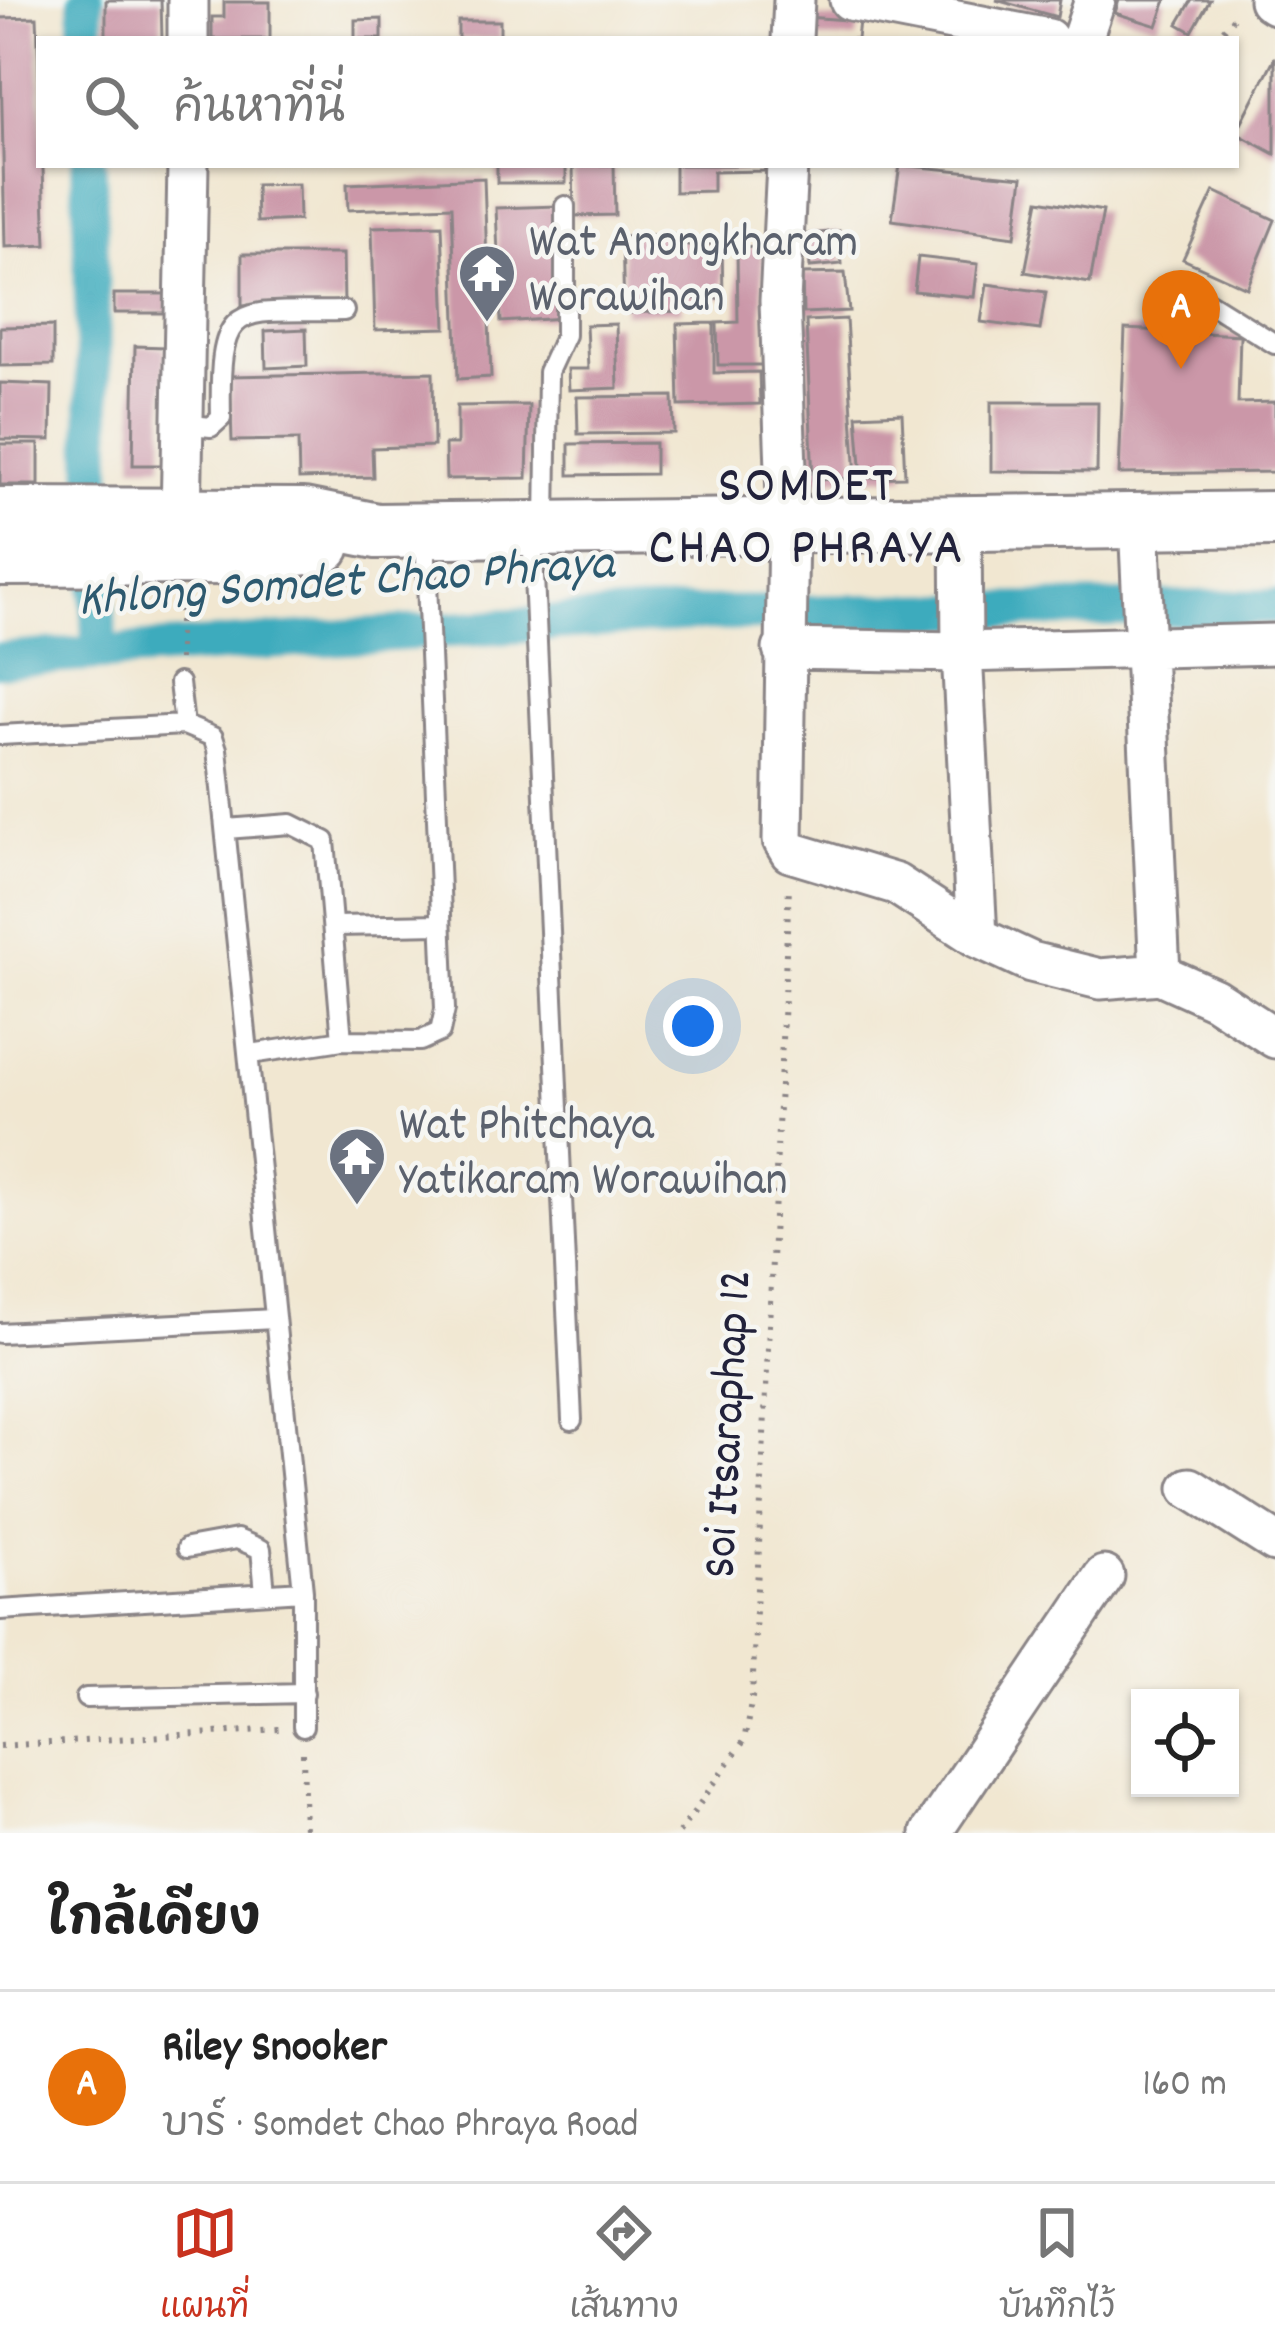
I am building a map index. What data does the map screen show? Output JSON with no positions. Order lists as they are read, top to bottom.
{
  "streets": {
    "path": ["Soi Itsaraphap 12"]
  },
  "districts": ["SOMDET CHAO PHRAYA"],
  "water": ["Khlong Somdet Chao Phraya"],
  "places": {
    "temple": ["Wat Anongkharam Worawihan", "Wat Phitchaya Yatikaram Worawihan"]
  },
  "page": {
    "search": "ค้นหาที่นี่",
    "pins": "A",
    "heading": "ใกล้เคียง",
    "list": [
      {
        "mark": "A",
        "name": "Riley Snooker",
        "note": "บาร์ · Somdet Chao Phraya Road",
        "value": "160 m"
      }
    ],
    "nav": ["แผนที่", "เส้นทาง", "บันทึกไว้"]
  }
}
